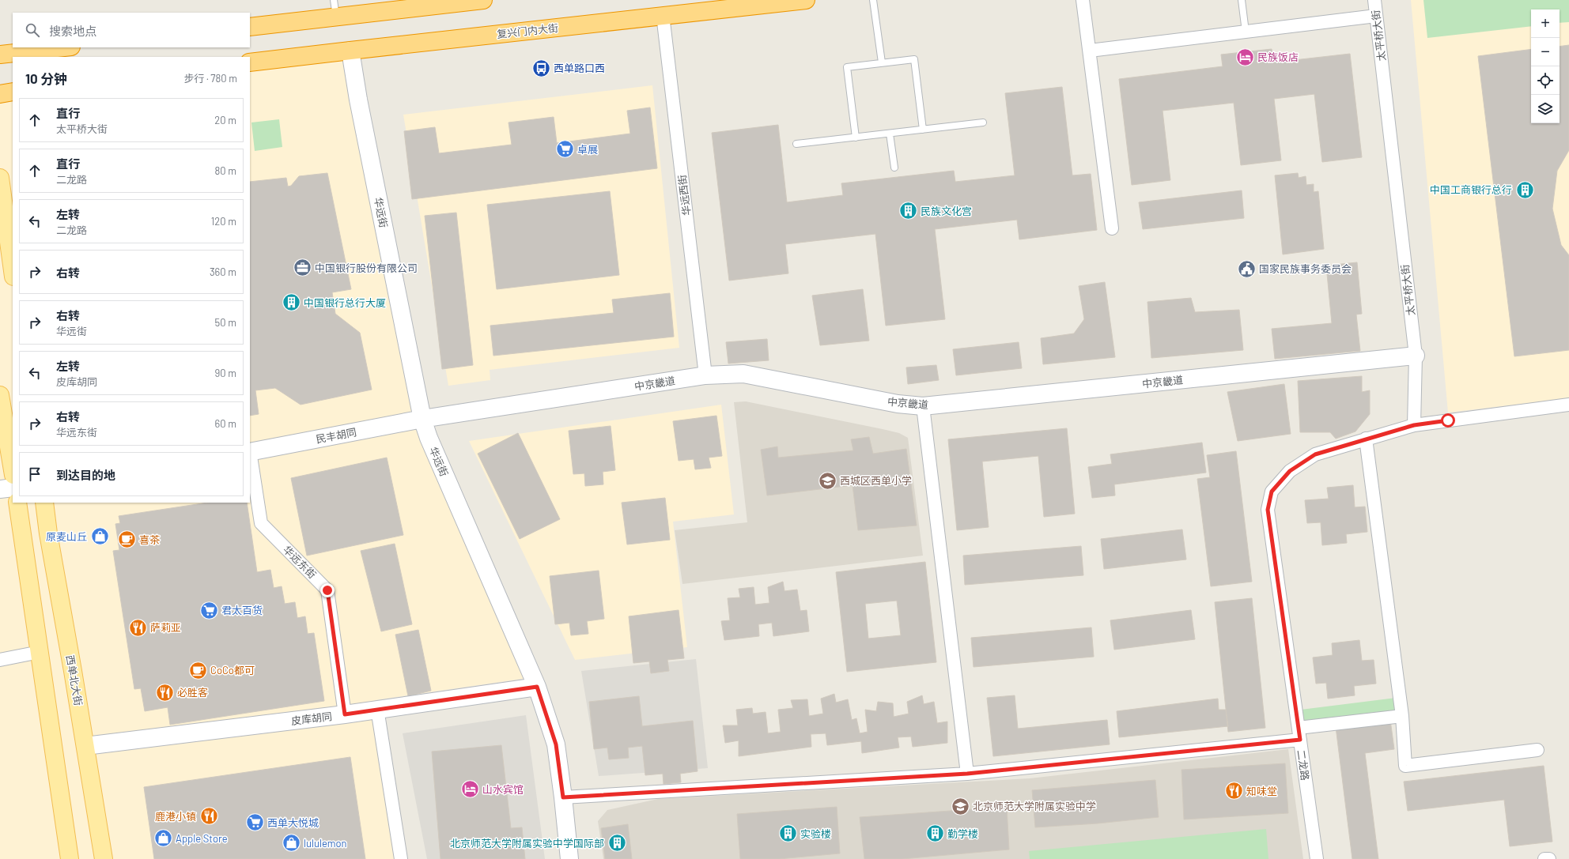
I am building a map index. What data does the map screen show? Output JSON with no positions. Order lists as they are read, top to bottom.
{
  "streets": {
    "highway": ["复兴门内大街"],
    "main road": ["西单北大街"],
    "street": [
      "太平桥大街",
      "华远西街",
      "华远街",
      "中京畿道",
      "民丰胡同",
      "华远东街",
      "皮库胡同",
      "二龙路"
    ]
  },
  "crossings": [
    ["复兴门内大街", "华远西街"],
    ["复兴门内大街", "华远街"],
    ["太平桥大街", "中京畿道"],
    ["太平桥大街", "二龙路"],
    ["华远西街", "中京畿道"],
    ["华远街", "中京畿道"],
    ["华远街", "民丰胡同"],
    ["华远街", "皮库胡同"],
    ["中京畿道", "民丰胡同"],
    ["民丰胡同", "华远东街"],
    ["华远东街", "皮库胡同"],
    ["西单北大街", "皮库胡同"]
  ],
  "places": {
    "hotel": ["民族饭店", "山水宾馆"],
    "bus stop": ["西单路口西"],
    "supermarket": ["卓展", "君太百货", "西单大悦城"],
    "building": [
      "中国工商银行总行",
      "民族文化宫",
      "中国银行总行大厦",
      "实验楼",
      "勤学楼",
      "北京师范大学附属实验中学国际部"
    ],
    "office": ["中国银行股份有限公司"],
    "public building": ["国家民族事务委员会"],
    "school or university": ["西城区西单小学", "北京师范大学附属实验中学"],
    "shop": ["原麦山丘", "Apple Store", "lululemon"],
    "cafe": ["喜茶", "CoCo都可"],
    "restaurant": [
      "萨莉亚",
      "必胜客",
      "知味堂",
      "鹿港小镇"
    ]
  },
  "page": {
    "map_buttons": ["+", "−"],
    "search": "搜索地点",
    "heading": ["10 分钟", "步行 · 780 m"],
    "list": [
      ["直行", "太平桥大街", "20 m"],
      ["直行", "二龙路", "80 m"],
      ["左转", "二龙路", "120 m"],
      ["右转", "360 m"],
      ["右转", "华远街", "50 m"],
      ["左转", "皮库胡同", "90 m"],
      ["右转", "华远东街", "60 m"],
      "到达目的地"
    ]
  }
}
